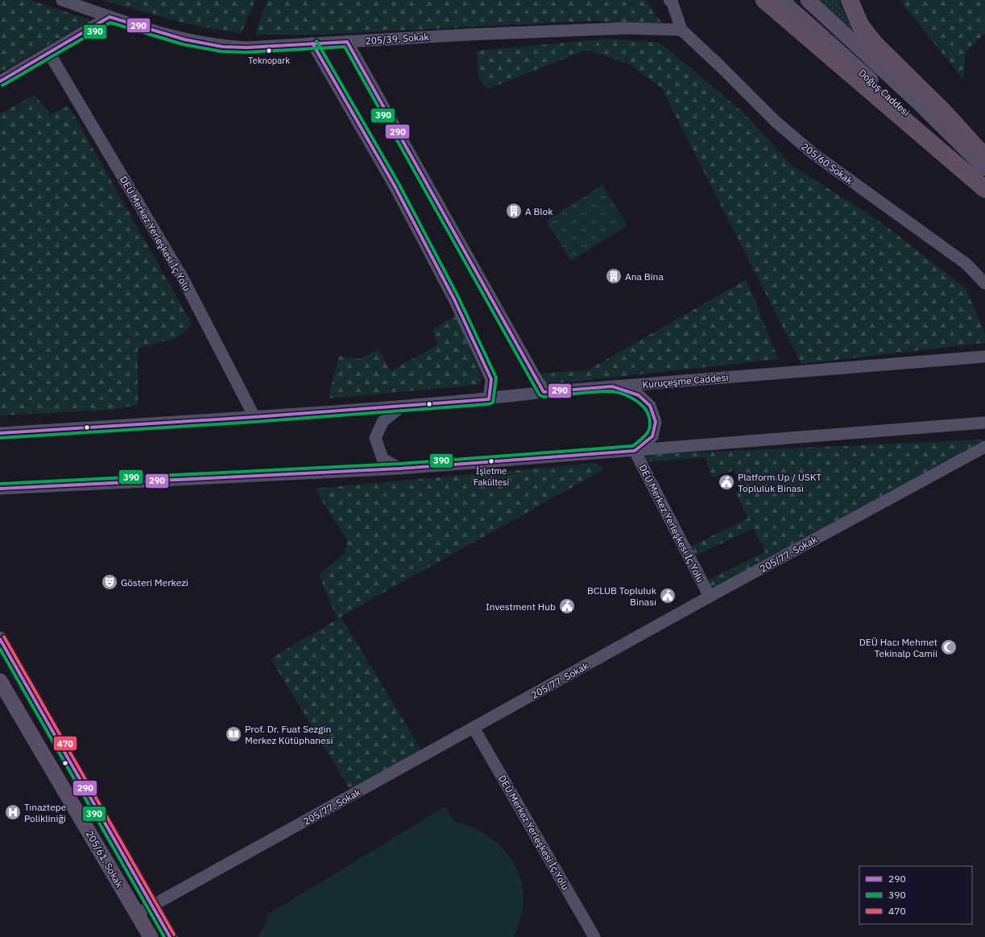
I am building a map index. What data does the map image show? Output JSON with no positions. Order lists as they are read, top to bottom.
{
  "streets": {
    "main road": ["Doğuş Caddesi", "205/61. Sokak"],
    "street": [
      "205/39. Sokak",
      "205/60 Sokak",
      "DEÜ Merkez Yerleşkesi İç Yolu",
      "Kuruçeşme Caddesi",
      "205/77. Sokak"
    ]
  },
  "crossings": [
    ["205/39. Sokak", "205/60 Sokak"],
    ["DEÜ Merkez Yerleşkesi İç Yolu", "Kuruçeşme Caddesi"],
    ["DEÜ Merkez Yerleşkesi İç Yolu", "205/77. Sokak"],
    ["205/77. Sokak", "205/61. Sokak"]
  ],
  "places": {
    "other": ["Teknopark", "İşletme Fakültesi"],
    "building": ["A Blok", "Ana Bina"],
    "public building": ["Platform Up / USKT Topluluk Binası", "BCLUB Topluluk Binası", "Investment Hub"],
    "theatre": ["Gösteri Merkezi"],
    "mosque": ["DEÜ Hacı Mehmet Tekinalp Camii"],
    "library": ["Prof. Dr. Fuat Sezgin Merkez Kütüphanesi"],
    "hospital": ["Tınaztepe Polikliniği"]
  },
  "lines": ["transit line 290", "transit line 390", "transit line 470"],
  "legend": ["290", "390", "470"]
}
